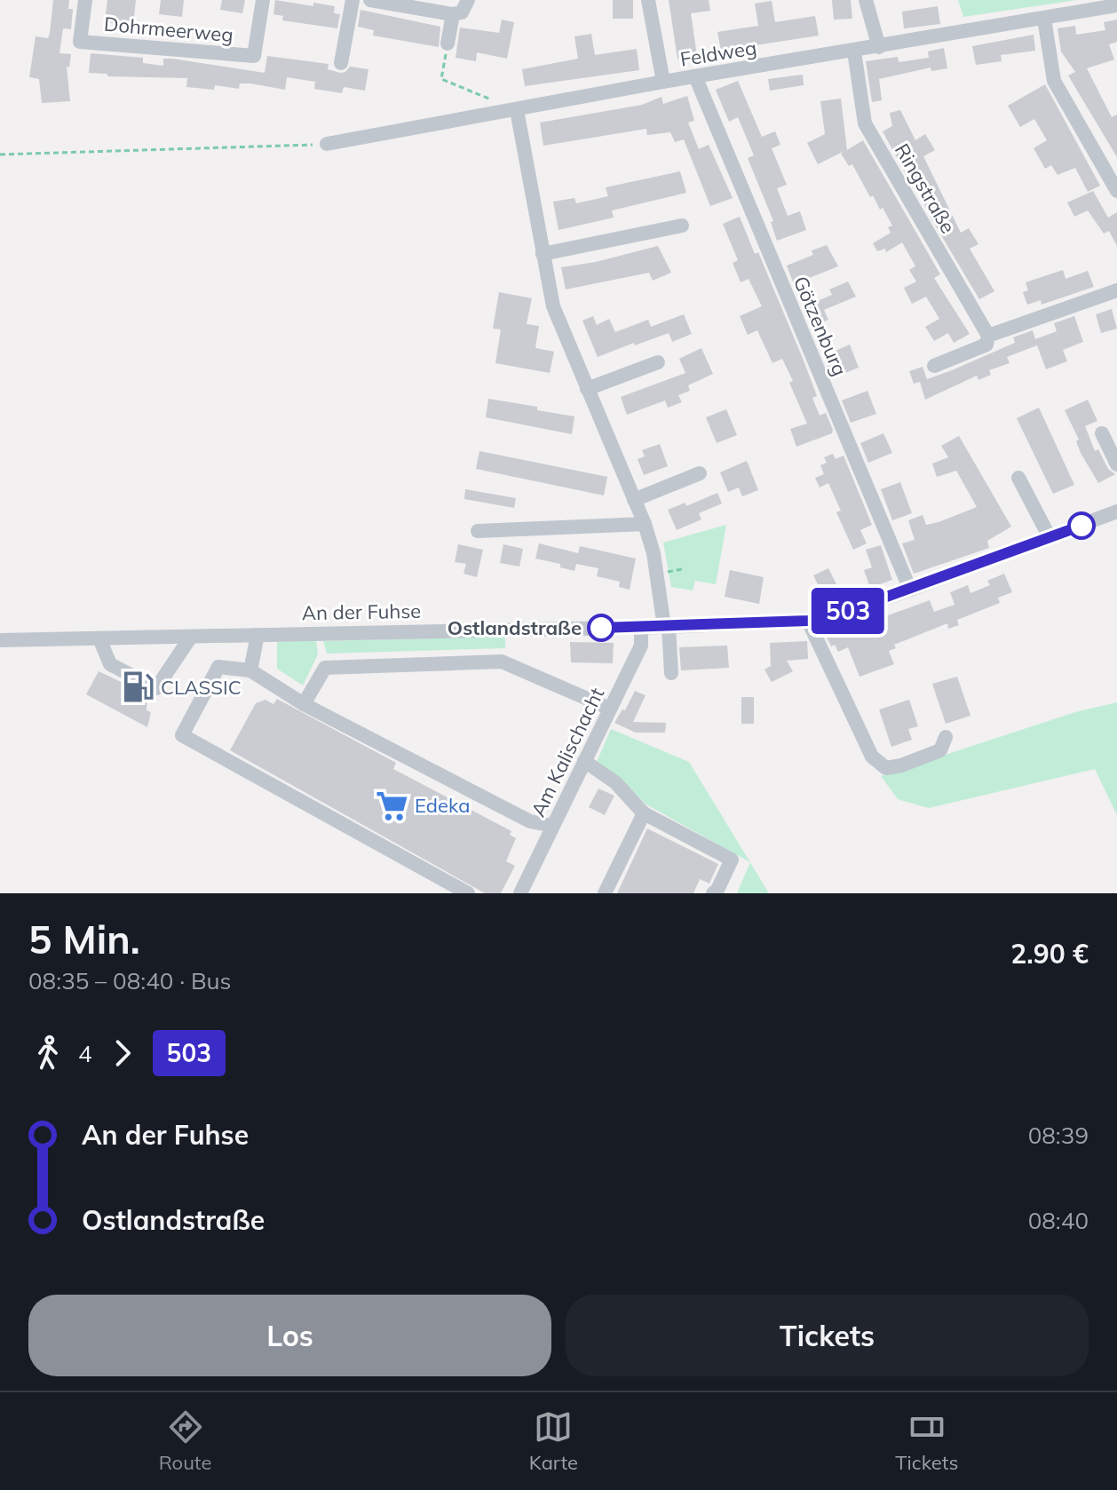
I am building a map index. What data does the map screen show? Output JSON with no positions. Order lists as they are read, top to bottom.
{
  "streets": {
    "street": [
      "Dohrmeerweg",
      "Feldweg",
      "Ringstraße",
      "Götzenburg",
      "An der Fuhse",
      "Am Kalischacht"
    ]
  },
  "crossings": [
    ["Feldweg", "Ringstraße"],
    ["Feldweg", "Götzenburg"],
    ["Götzenburg", "An der Fuhse"],
    ["An der Fuhse", "Am Kalischacht"]
  ],
  "places": {
    "other": ["Ostlandstraße"],
    "fuel station": ["CLASSIC"],
    "supermarket": ["Edeka"]
  },
  "lines": ["bus line 503"],
  "page": {
    "on_map": "503",
    "heading": ["5 Min.", "08:35 – 08:40 · Bus", "2.90 €"],
    "legs": ["4", "503"],
    "list": [
      {
        "name": "An der Fuhse",
        "value": "08:39"
      },
      {
        "name": "Ostlandstraße",
        "value": "08:40"
      }
    ],
    "buttons": ["Los", "Tickets"],
    "tabs": ["Route", "Karte", "Tickets"]
  }
}
